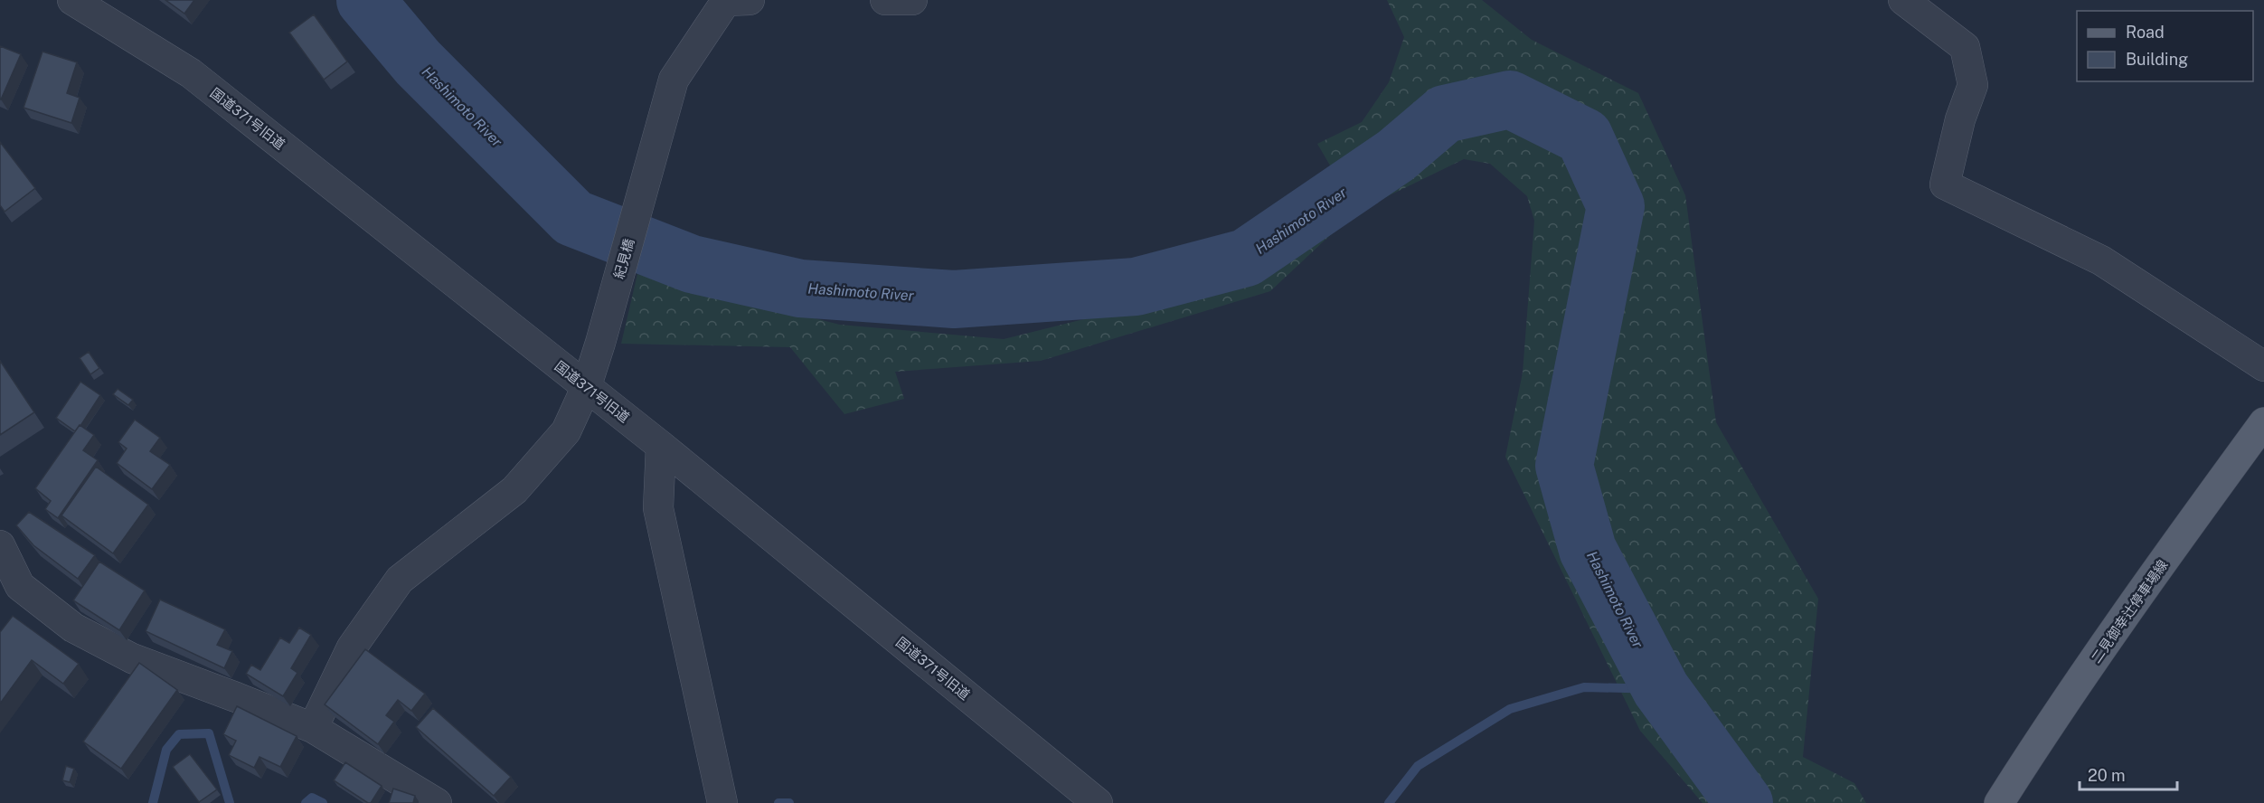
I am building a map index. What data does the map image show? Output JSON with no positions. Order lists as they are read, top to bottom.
{
  "streets": {
    "main road": ["二見御幸辻停車場線"],
    "street": ["国道371号旧道", "紀見橋"]
  },
  "crossings": [
    ["国道371号旧道", "紀見橋"]
  ],
  "water": ["Hashimoto River"],
  "legend": ["Road", "Building"],
  "scale_bar": "20 m"
}
